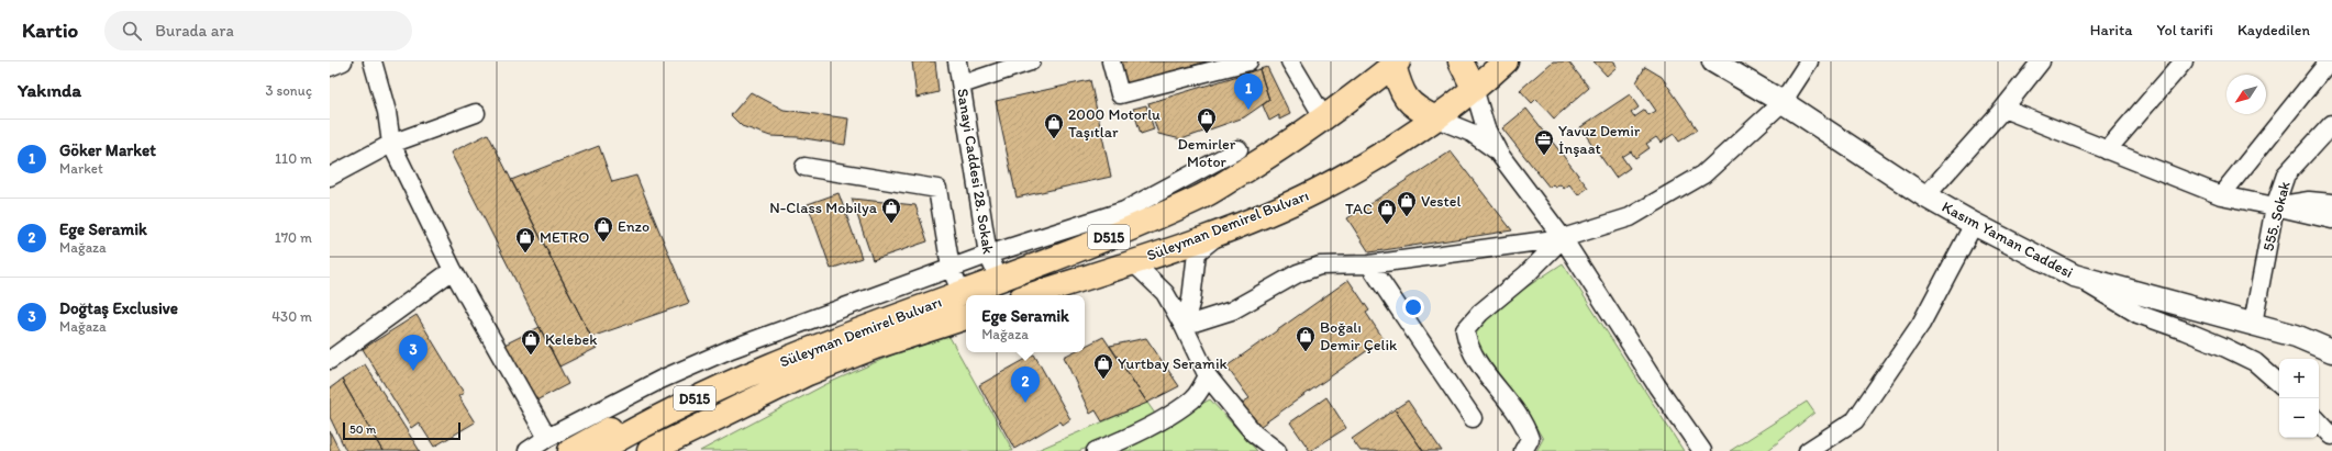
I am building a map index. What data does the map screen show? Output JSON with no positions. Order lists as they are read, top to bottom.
{
  "streets": {
    "highway": ["Süleyman Demirel Bulvarı", "D515"],
    "street": ["Sanayi Caddesi 28. Sokak", "555. Sokak", "Kasım Yaman Caddesi"]
  },
  "crossings": [
    ["Sanayi Caddesi 28. Sokak", "Süleyman Demirel Bulvarı"],
    ["555. Sokak", "Kasım Yaman Caddesi"]
  ],
  "places": {
    "shop": [
      "Demirler Motor",
      "2000 Motorlu Taşıtlar",
      "Vestel",
      "N-Class Mobilya",
      "TAC",
      "Enzo",
      "METRO",
      "Boğalı Demir Çelik",
      "Kelebek",
      "Yurtbay Seramik"
    ],
    "office": ["Yavuz Demir İnşaat"]
  },
  "scale_bar": "50 m",
  "north": "bottom left",
  "page": {
    "header": "Kartio",
    "search": "Burada ara",
    "nav": ["Harita", "Yol tarifi", "Kaydedilen"],
    "heading": ["Yakında", "3 sonuç"],
    "pins": ["1", "3", "2"],
    "list": [
      {
        "mark": "1",
        "name": "Göker Market",
        "note": "Market",
        "value": "110 m"
      },
      {
        "mark": "2",
        "name": "Ege Seramik",
        "note": "Mağaza",
        "value": "170 m"
      },
      {
        "mark": "3",
        "name": "Doğtaş Exclusive",
        "note": "Mağaza",
        "value": "430 m"
      }
    ],
    "popup": ["Ege Seramik", "Mağaza"],
    "map_buttons": ["+", "−"],
    "scale": "50 m"
  }
}
